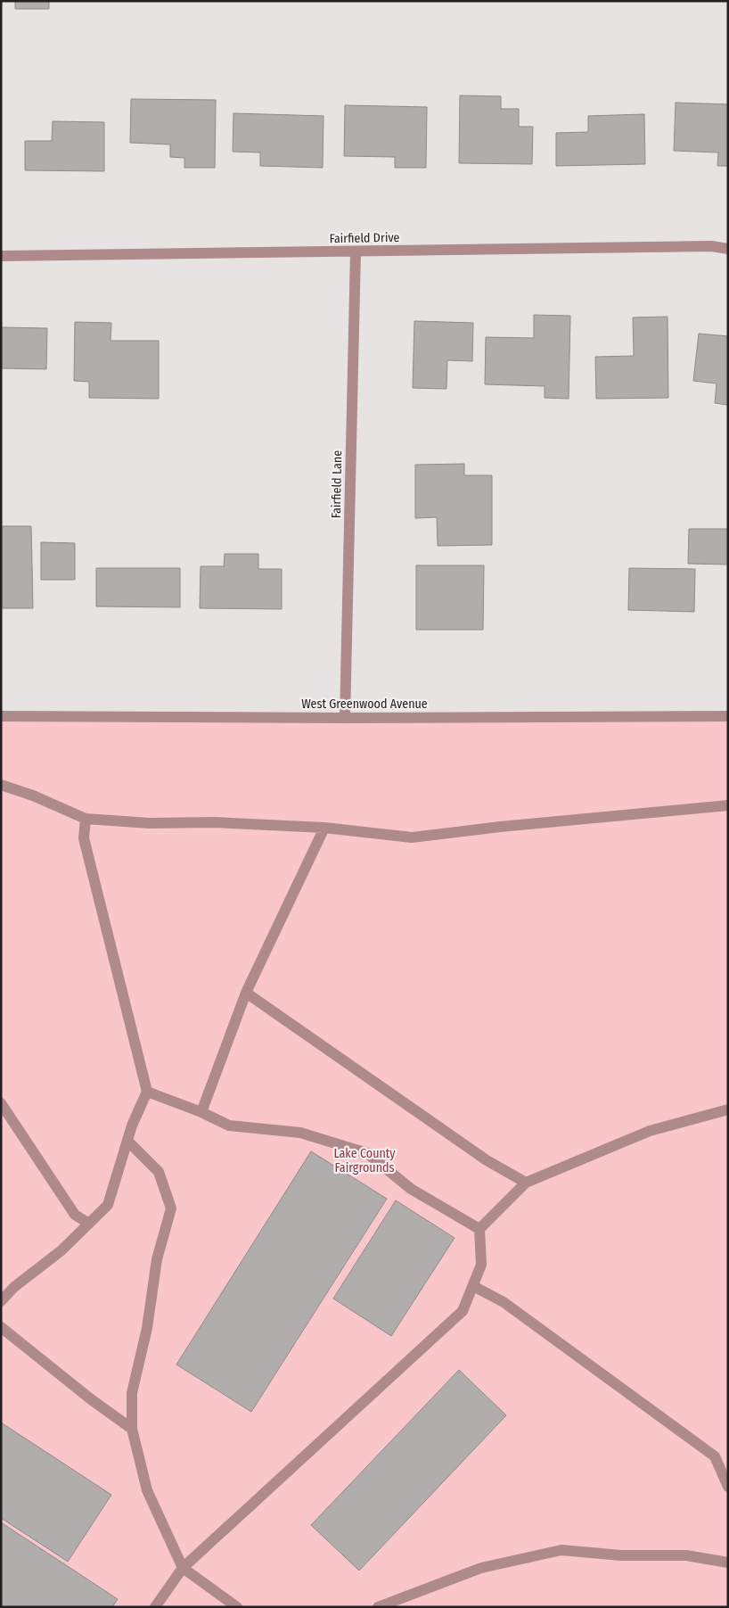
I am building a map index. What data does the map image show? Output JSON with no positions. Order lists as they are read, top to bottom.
{
  "streets": {
    "street": ["Fairfield Drive", "Fairfield Lane", "West Greenwood Avenue"]
  },
  "crossings": [
    ["Fairfield Drive", "Fairfield Lane"],
    ["Fairfield Lane", "West Greenwood Avenue"]
  ],
  "parks": ["Lake County Fairgrounds"]
}
